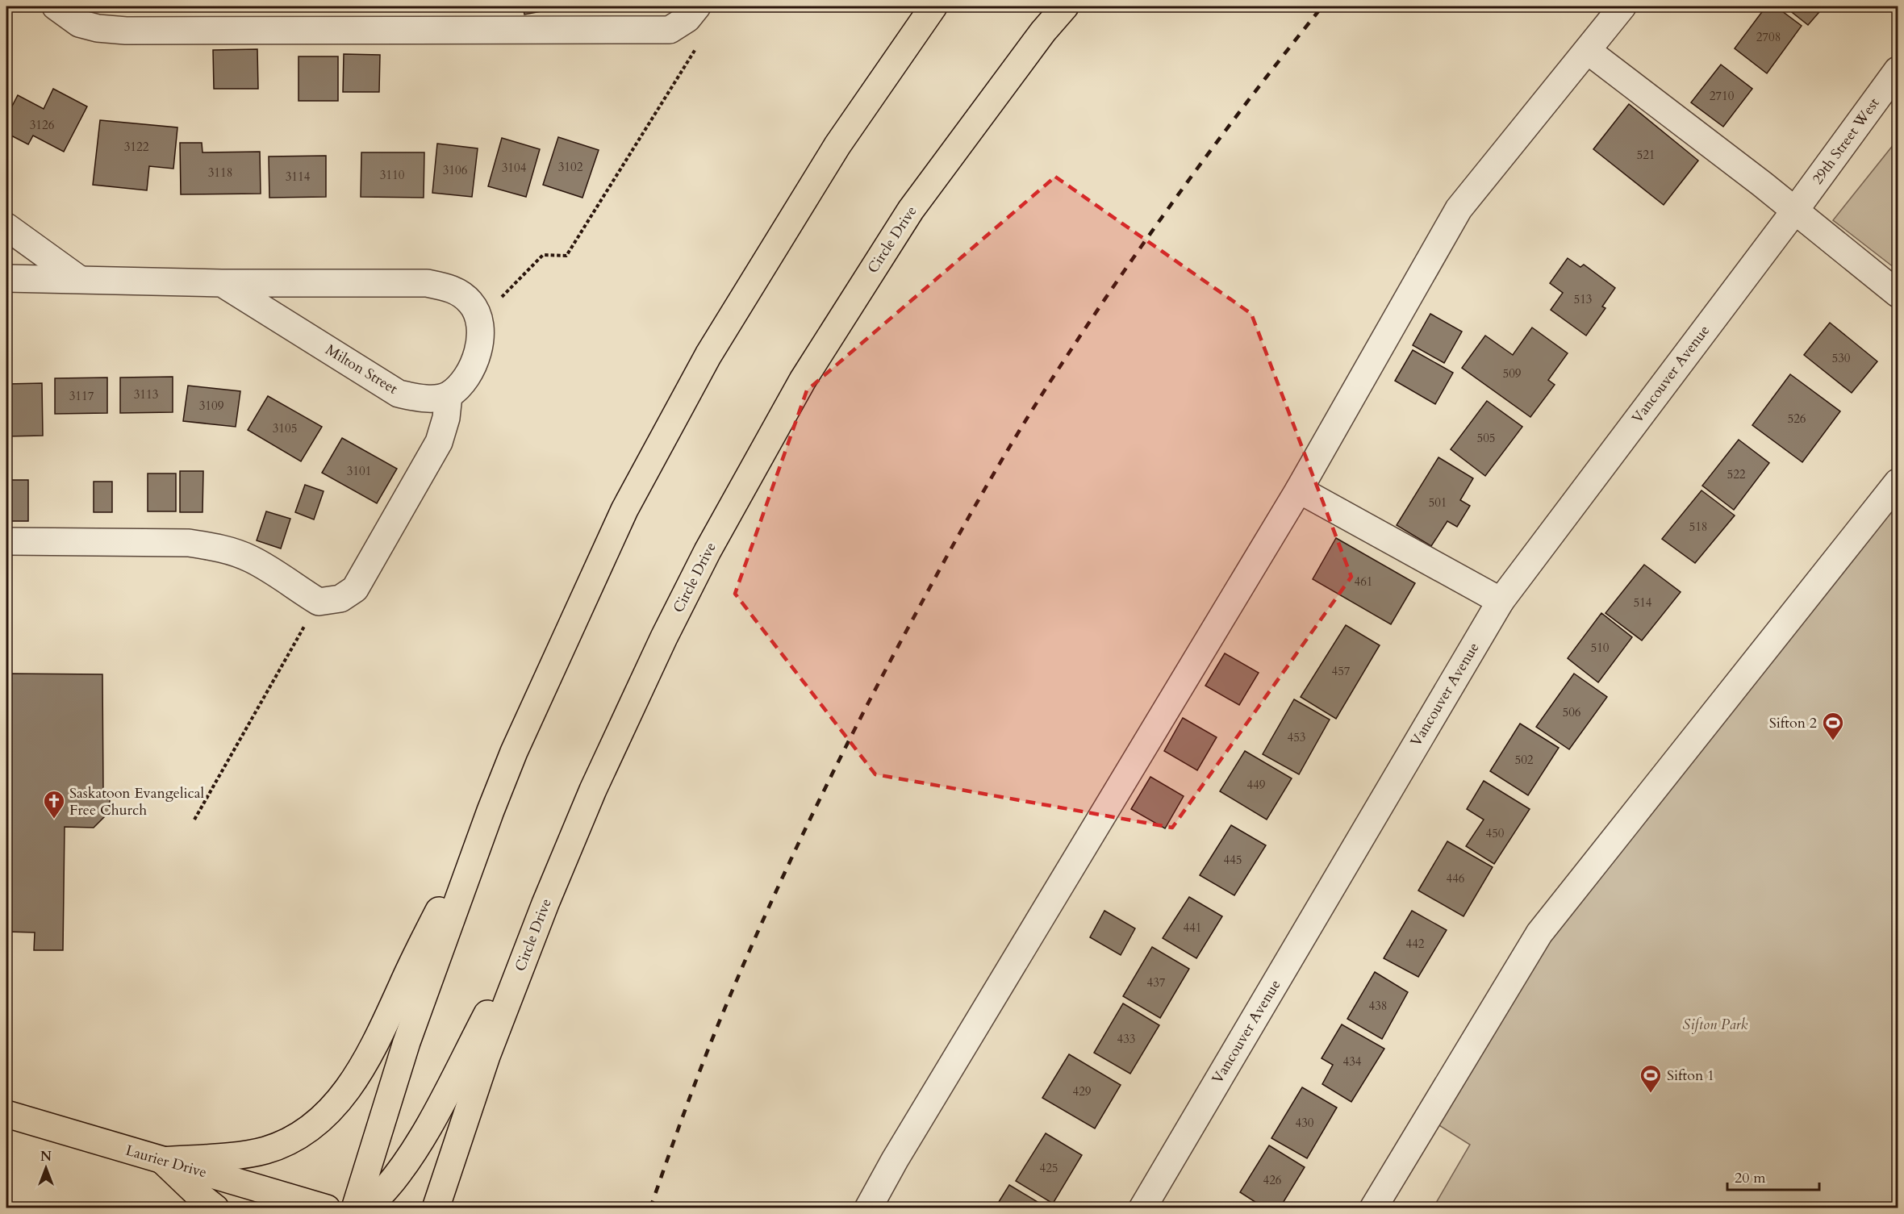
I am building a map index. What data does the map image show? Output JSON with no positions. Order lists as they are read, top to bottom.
{
  "streets": {
    "main road": ["Circle Drive", "Laurier Drive"],
    "street": ["29th Street West", "Milton Street", "Vancouver Avenue"]
  },
  "crossings": [
    ["29th Street West", "Vancouver Avenue"]
  ],
  "parks": ["Sifton Park"],
  "places": {
    "sports": ["Sifton 2", "Sifton 1"],
    "church": ["Saskatoon Evangelical Free Church"]
  },
  "house_numbers": [
    "2708",
    "2710",
    "3126",
    "3122",
    "521",
    "3102",
    "3104",
    "3106",
    "3118",
    "3110",
    "3114",
    "513",
    "530",
    "509",
    "3113",
    "3117",
    "3109",
    "526",
    "3105",
    "505",
    "3101",
    "522",
    "501",
    "518",
    "461",
    "514",
    "510",
    "457",
    "506",
    "453",
    "502",
    "449",
    "450",
    "445",
    "446",
    "441",
    "442",
    "437",
    "438",
    "433",
    "434",
    "429",
    "430",
    "425",
    "426"
  ],
  "scale_bar": "20 m",
  "north": "top"
}
